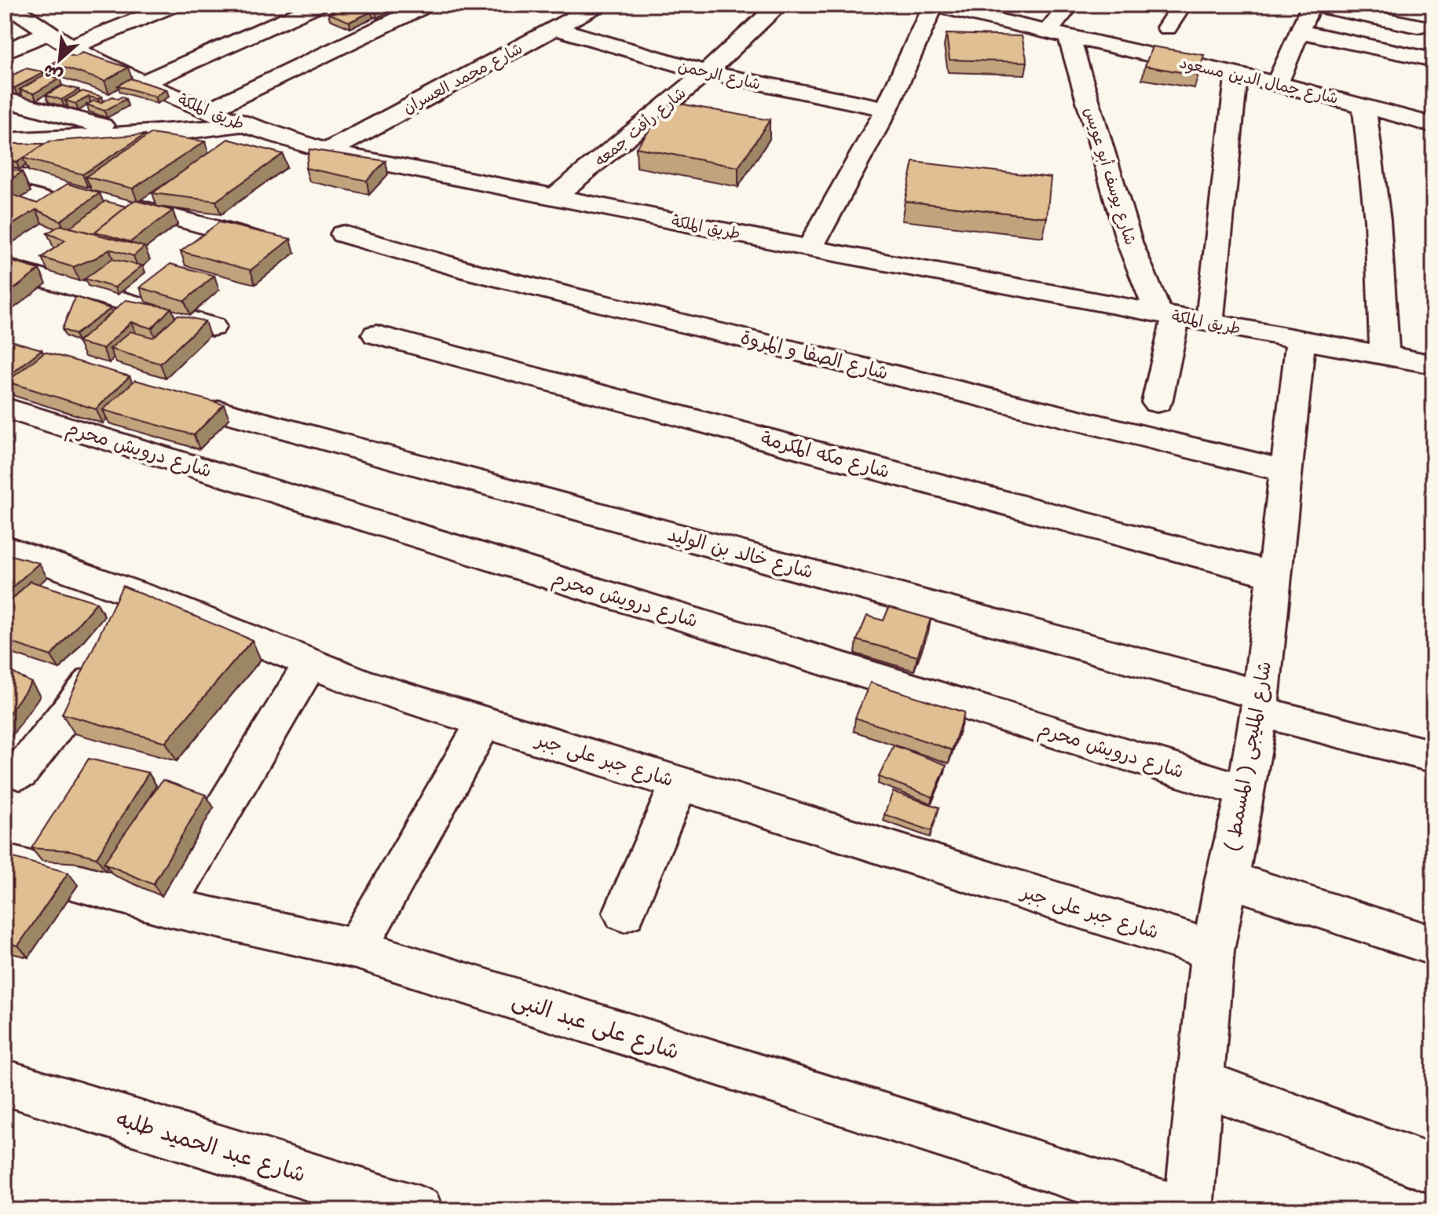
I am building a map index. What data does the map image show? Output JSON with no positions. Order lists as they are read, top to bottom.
{
  "streets": {
    "street": [
      "شارع الرحمن",
      "شارع محمد العسران",
      "شارع جمال الدين مسعود",
      "طريق الملكة",
      "شارع رأفت جمعه",
      "شارع يوسف أبو عويس",
      "شارع الصفا و المروة",
      "شارع درويش محرم",
      "شارع مكه المكرمة",
      "شارع خالد بن الوليد",
      "شارع المليجى ( المسمط )",
      "شارع جبر على جبر",
      "شارع على عبد النبى",
      "شارع عبد الحميد طلبه"
    ]
  },
  "crossings": [
    ["شارع الرحمن", "شارع محمد العسران"],
    ["شارع الرحمن", "شارع رأفت جمعه"],
    ["شارع محمد العسران", "طريق الملكة"],
    ["شارع جمال الدين مسعود", "شارع يوسف أبو عويس"],
    ["طريق الملكة", "شارع رأفت جمعه"],
    ["طريق الملكة", "شارع يوسف أبو عويس"],
    ["طريق الملكة", "شارع المليجى ( المسمط )"],
    ["شارع الصفا و المروة", "شارع المليجى ( المسمط )"],
    ["شارع درويش محرم", "شارع المليجى ( المسمط )"],
    ["شارع مكه المكرمة", "شارع المليجى ( المسمط )"],
    ["شارع خالد بن الوليد", "شارع المليجى ( المسمط )"],
    ["شارع المليجى ( المسمط )", "شارع جبر على جبر"]
  ],
  "north": "bottom left"
}
